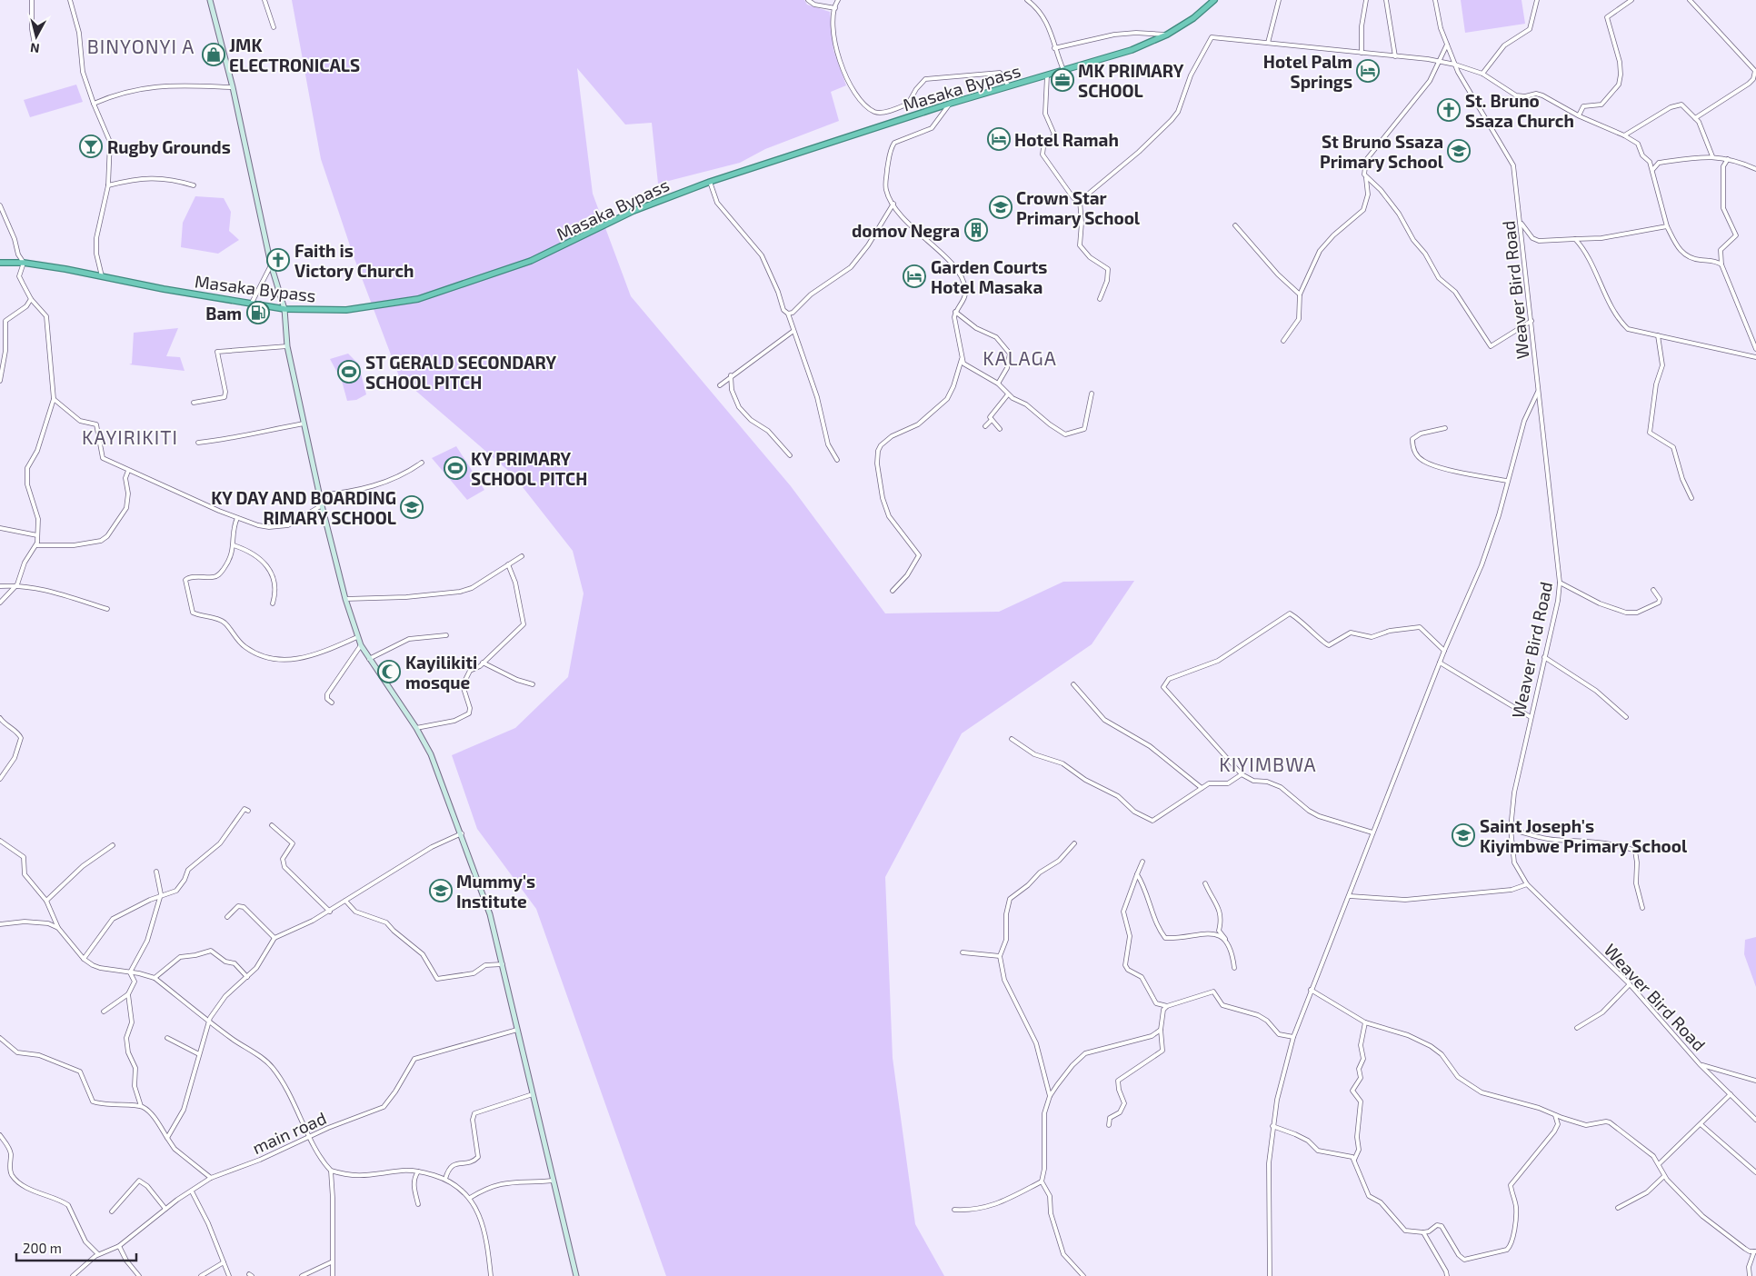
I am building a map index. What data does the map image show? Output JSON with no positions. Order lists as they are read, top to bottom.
{
  "streets": {
    "highway": ["Masaka Bypass"],
    "street": ["Weaver Bird Road", "main road"]
  },
  "districts": [
    "BINYONYI A",
    "KALAGA",
    "KAYIRIKITI",
    "KIYIMBWA"
  ],
  "places": {
    "shop": ["JMK ELECTRONICALS"],
    "hotel": ["Hotel Palm Springs", "Hotel Ramah", "Garden Courts Hotel Masaka"],
    "office": ["MK PRIMARY SCHOOL"],
    "church": ["St. Bruno Ssaza Church", "Faith is Victory Church"],
    "bar": ["Rugby Grounds"],
    "school or university": [
      "St Bruno Ssaza Primary School",
      "Crown Star Primary School",
      "KY DAY AND BOARDING RIMARY SCHOOL",
      "Saint Joseph's Kiyimbwe Primary School",
      "Mummy's Institute"
    ],
    "building": ["domov Negra"],
    "fuel station": ["Bam"],
    "sports": ["ST GERALD SECONDARY SCHOOL PITCH", "KY PRIMARY SCHOOL PITCH"],
    "mosque": ["Kayilikiti mosque"]
  },
  "scale_bar": "200 m",
  "north": "bottom"
}
